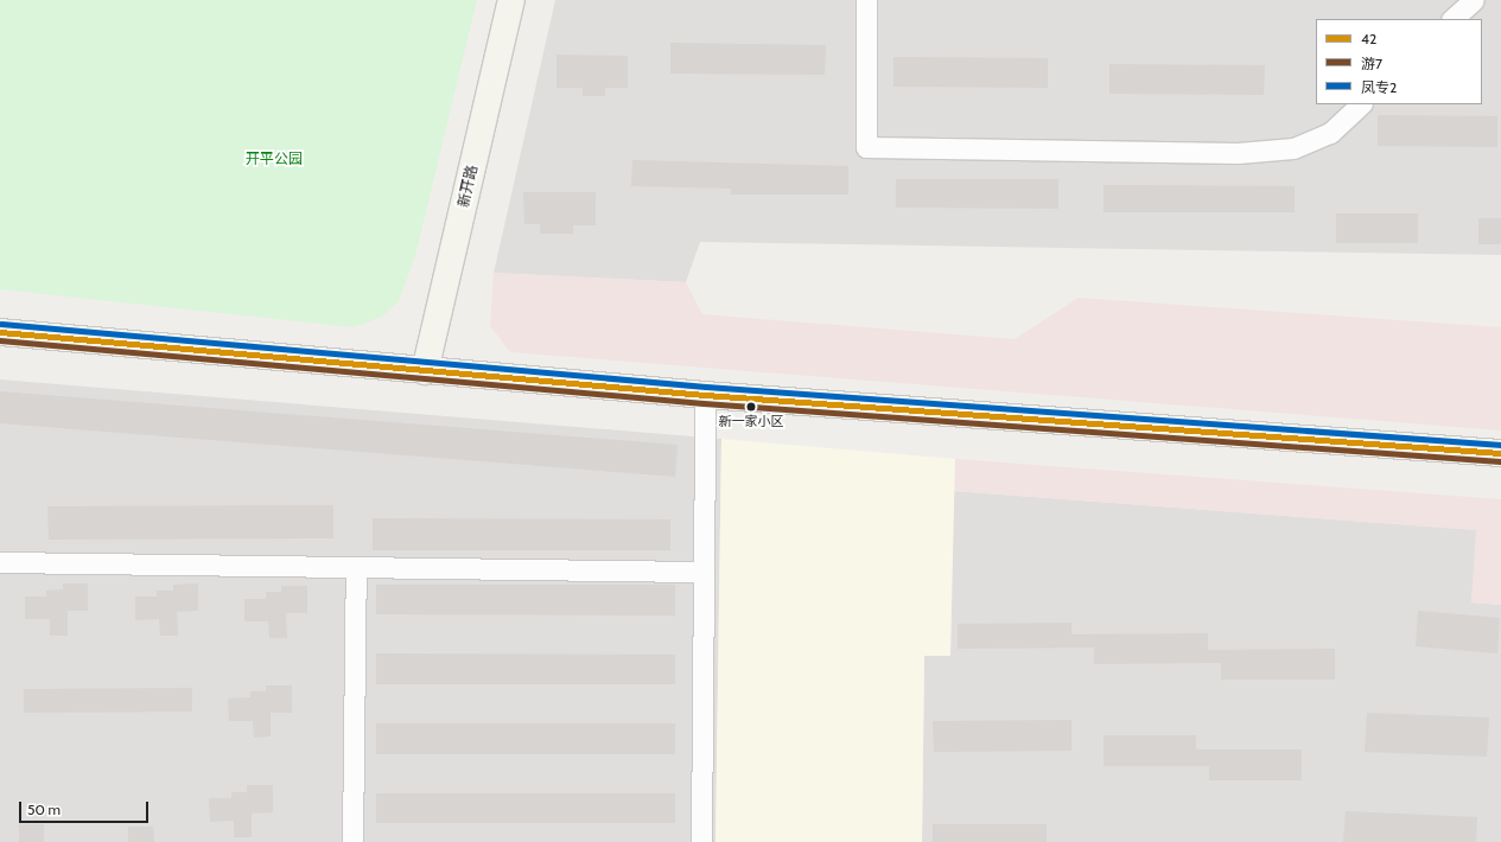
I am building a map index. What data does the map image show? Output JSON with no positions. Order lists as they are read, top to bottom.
{
  "streets": {
    "main road": ["新开路"]
  },
  "parks": ["开平公园"],
  "places": ["新一家小区"],
  "lines": ["transit line 凤专2", "transit line 42", "transit line 游7"],
  "legend": ["42", "游7", "凤专2"],
  "scale_bar": "50 m"
}
